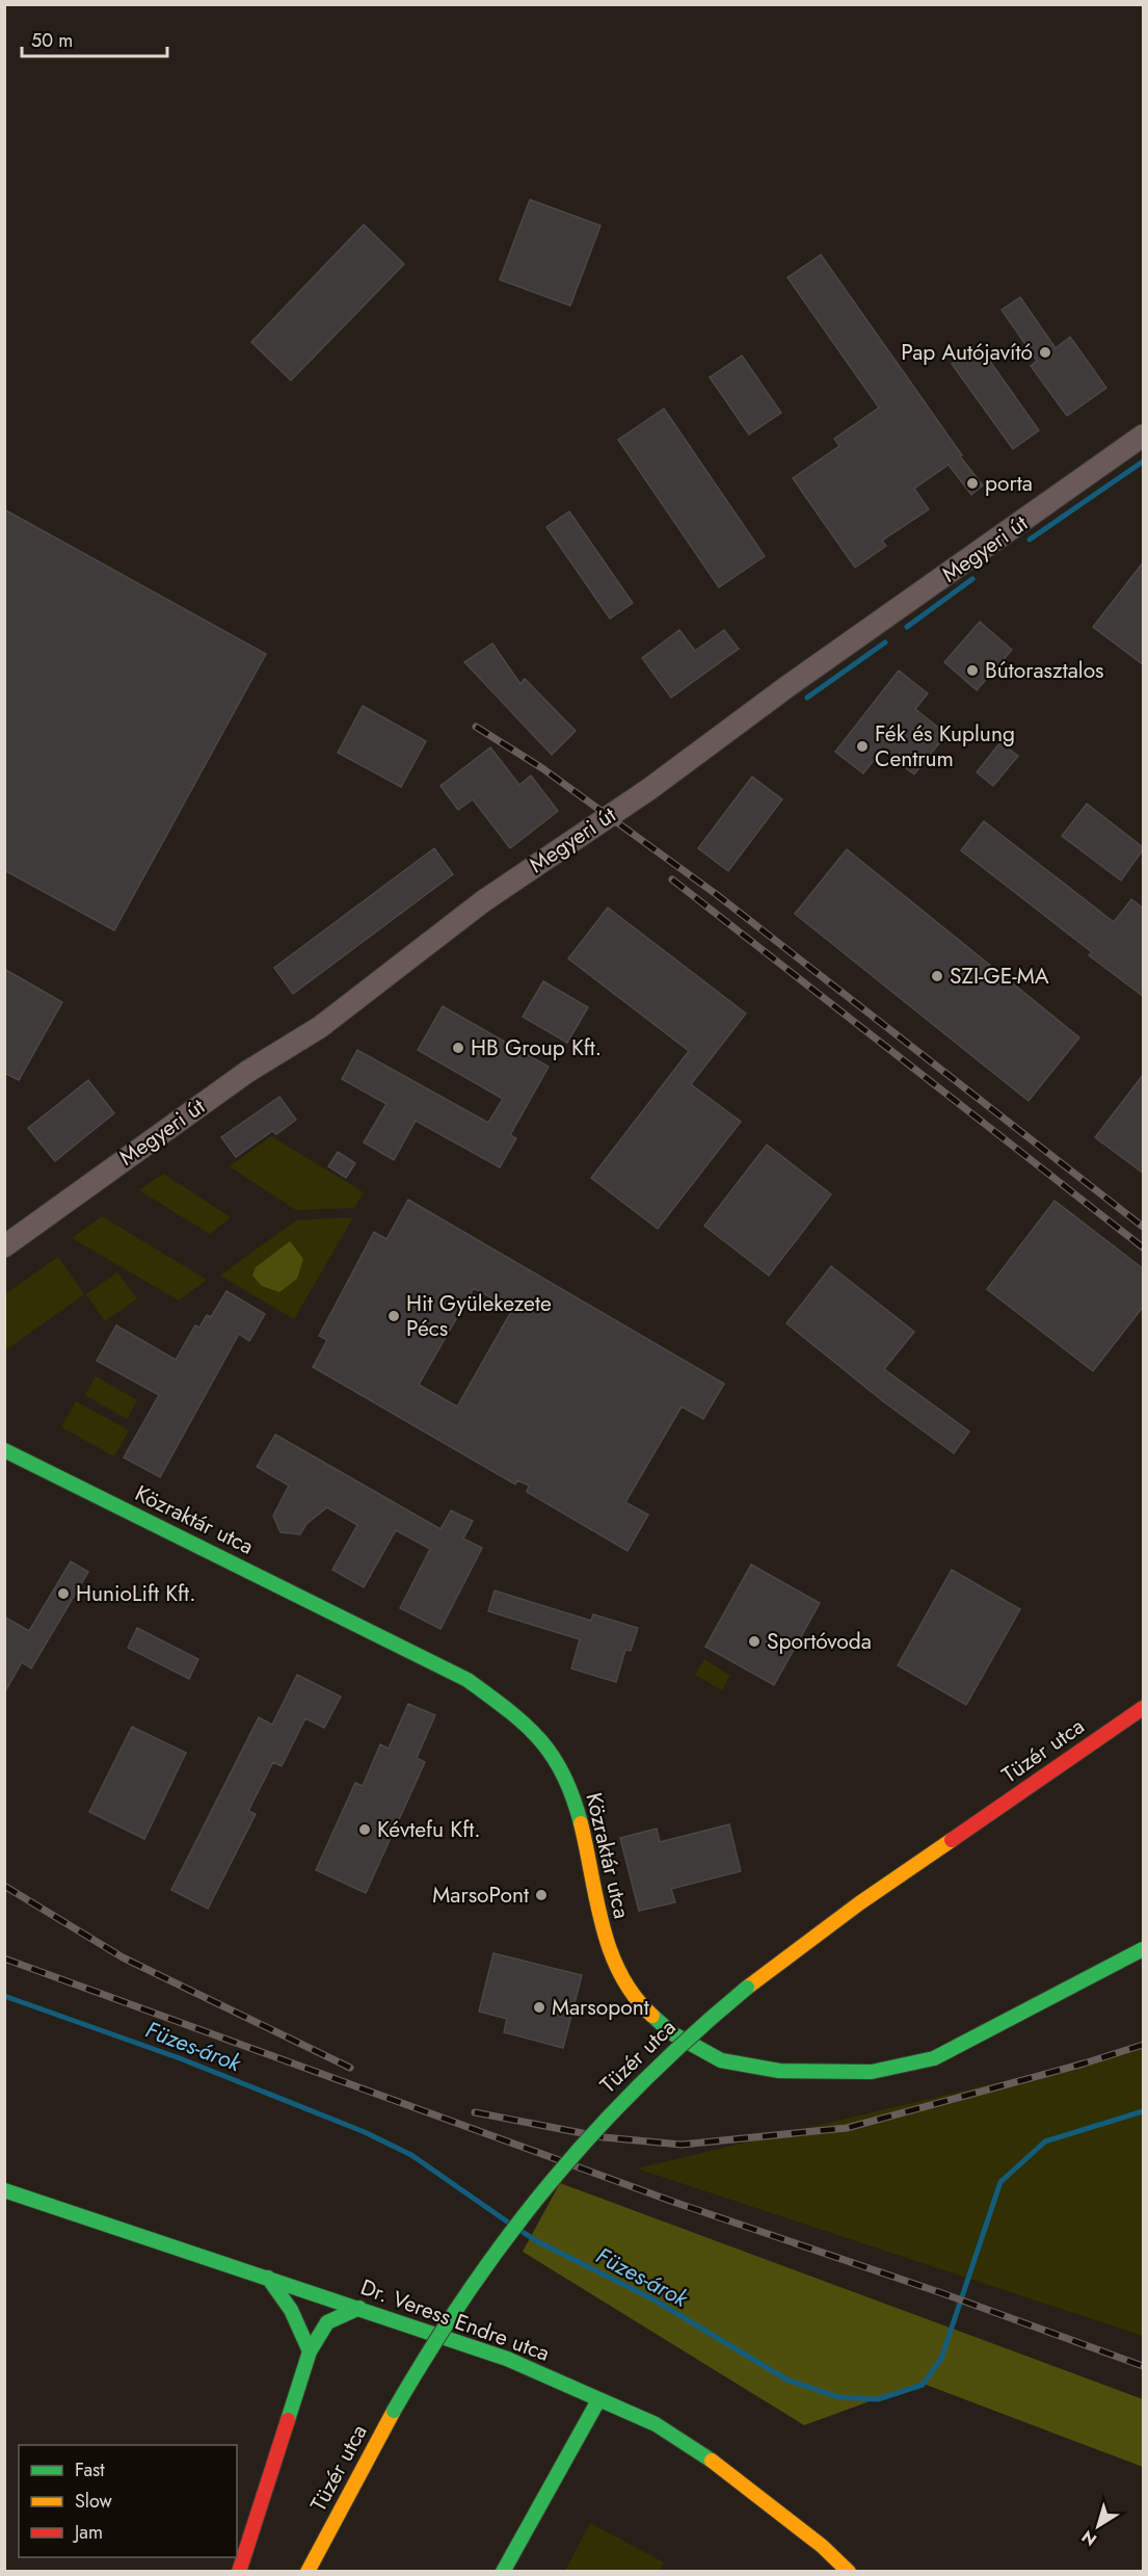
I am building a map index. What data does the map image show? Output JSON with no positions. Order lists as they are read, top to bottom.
{
  "streets": {
    "street": [
      "Megyeri út",
      "Közraktár utca",
      "Tüzér utca",
      "Dr. Veress Endre utca"
    ]
  },
  "water": ["Füzes-árok"],
  "places": [
    "Pap Autójavító",
    "porta",
    "Bútorasztalos",
    "Fék és Kuplung Centrum",
    "SZI-GE-MA",
    "HB Group Kft.",
    "Hit Gyülekezete Pécs",
    "HunioLift Kft.",
    "Sportóvoda",
    "Kévtefu Kft.",
    "MarsoPont",
    "Marsopont"
  ],
  "legend": ["Fast", "Slow", "Jam"],
  "scale_bar": "50 m",
  "north": "bottom left"
}
